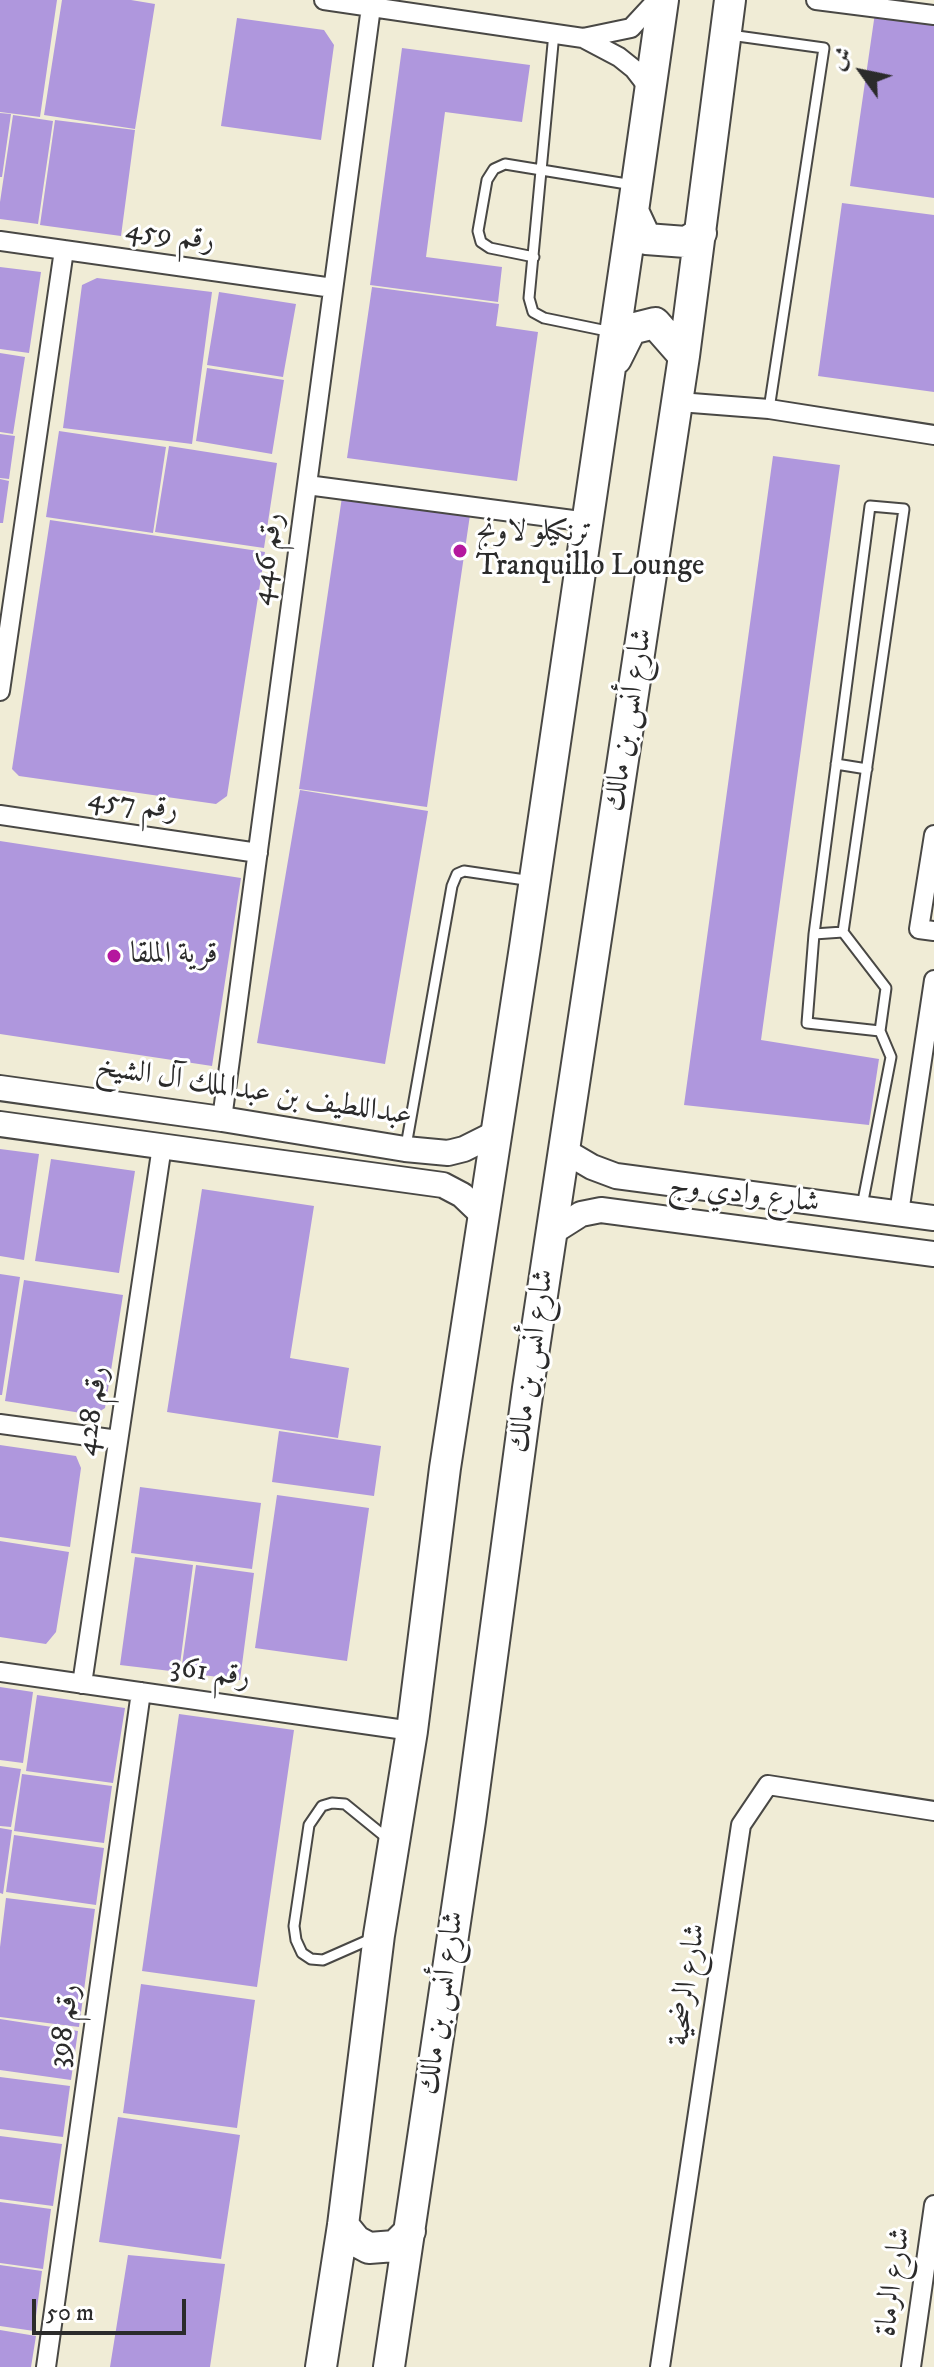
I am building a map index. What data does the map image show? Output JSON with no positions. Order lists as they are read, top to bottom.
{
  "streets": {
    "main road": ["شارع أنس بن مالك"],
    "street": [
      "رقم 459",
      "رقم 446",
      "رقم 457",
      "عبداللطيف بن عبدالملك آل الشيخ",
      "شارع وادي وج",
      "رقم 428",
      "رقم 361",
      "شارع الرضحية",
      "رقم 398",
      "شارع الرماة"
    ]
  },
  "crossings": [
    ["رقم 459", "رقم 446"],
    ["رقم 446", "رقم 457"],
    ["رقم 446", "عبداللطيف بن عبدالملك آل الشيخ"],
    ["شارع أنس بن مالك", "شارع وادي وج"],
    ["عبداللطيف بن عبدالملك آل الشيخ", "رقم 428"],
    ["رقم 428", "رقم 361"],
    ["رقم 361", "رقم 398"]
  ],
  "places": ["ترنكيلو لاونج Tranquillo Lounge", "قرية الملقا"],
  "scale_bar": "50 m",
  "north": "top left"
}
